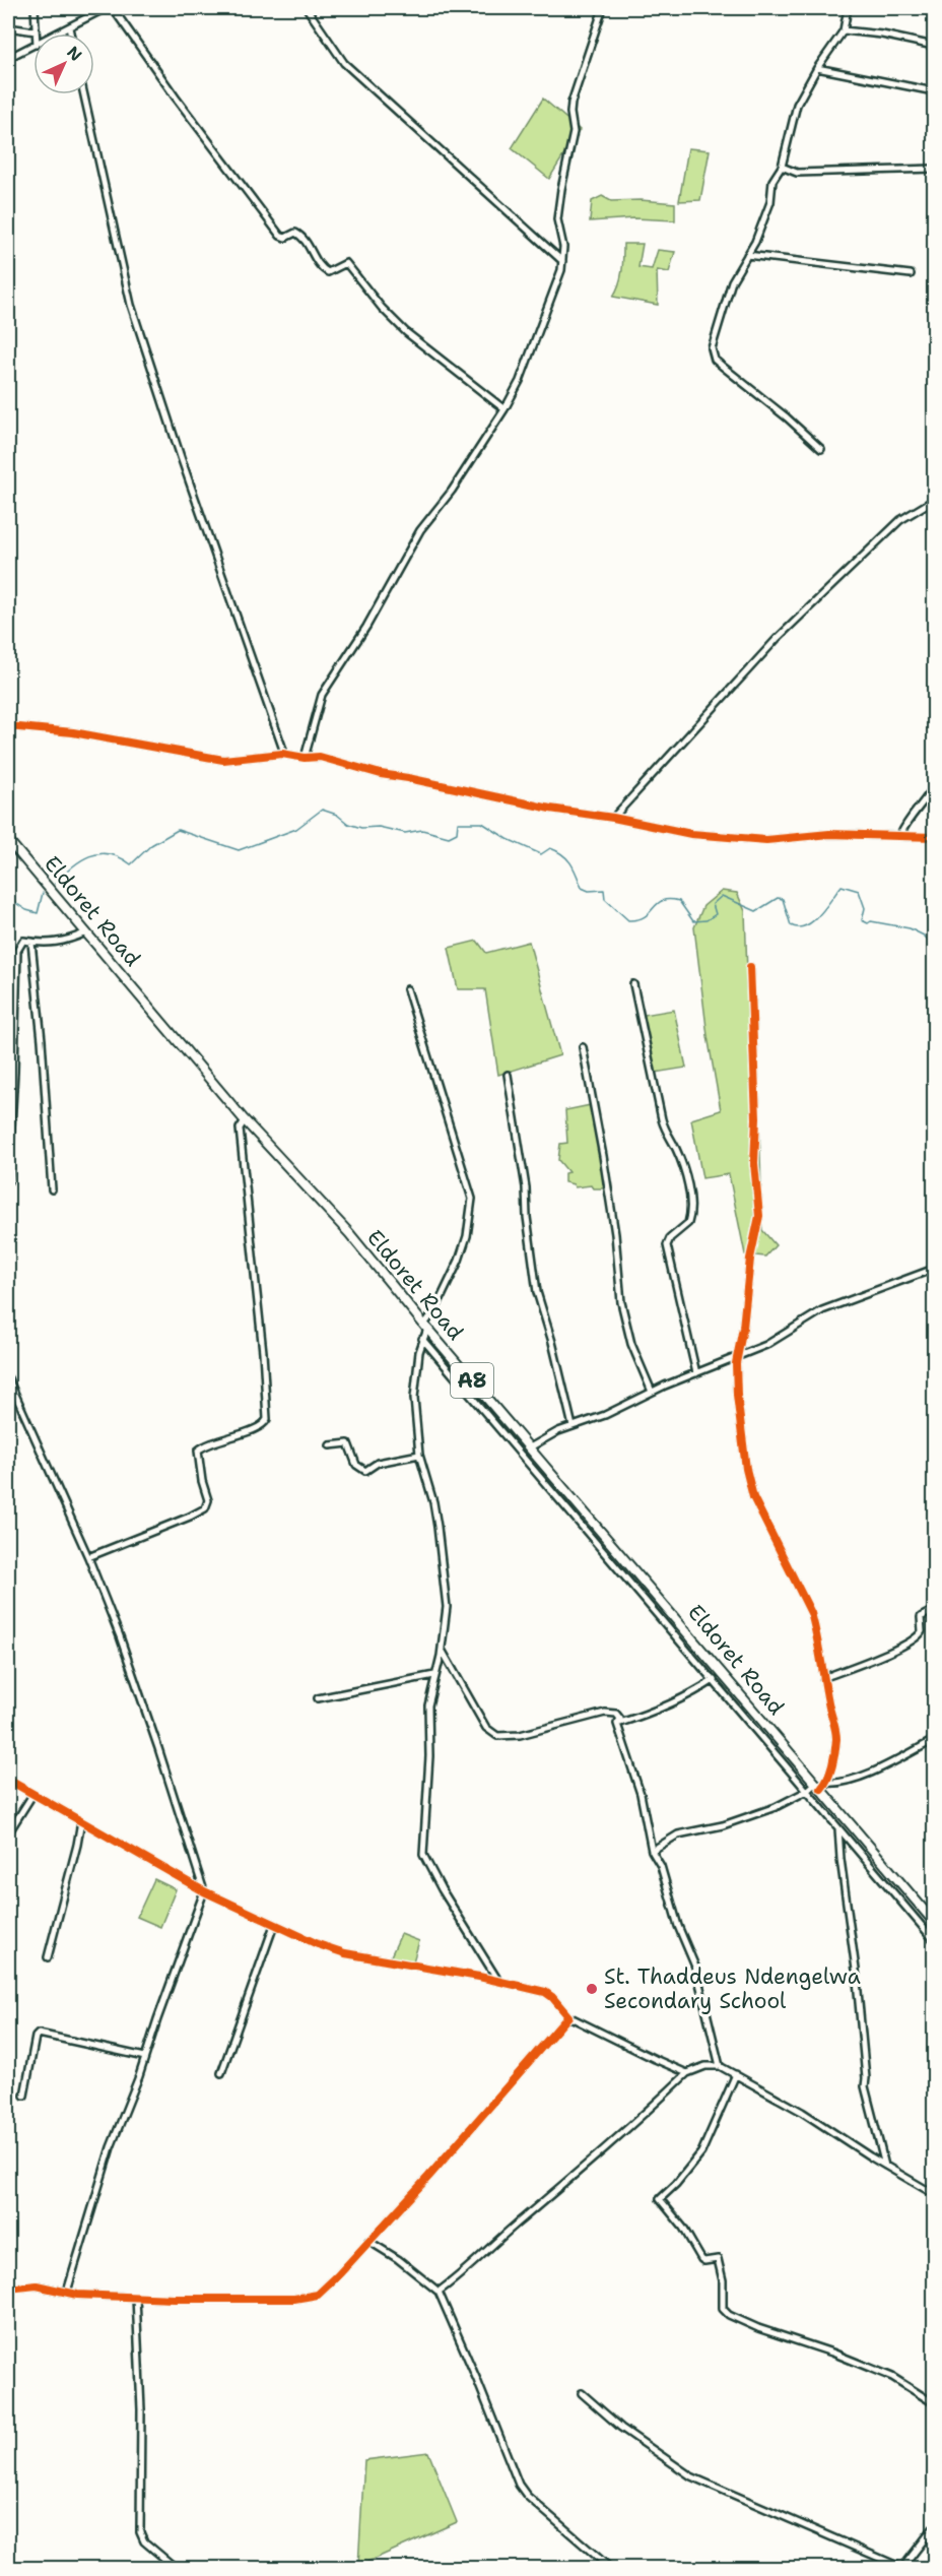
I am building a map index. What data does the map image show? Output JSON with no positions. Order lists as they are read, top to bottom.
{
  "streets": {
    "highway": ["Eldoret Road", "A8"]
  },
  "places": ["St. Thaddeus Ndengelwa Secondary School"],
  "north": "top right"
}
